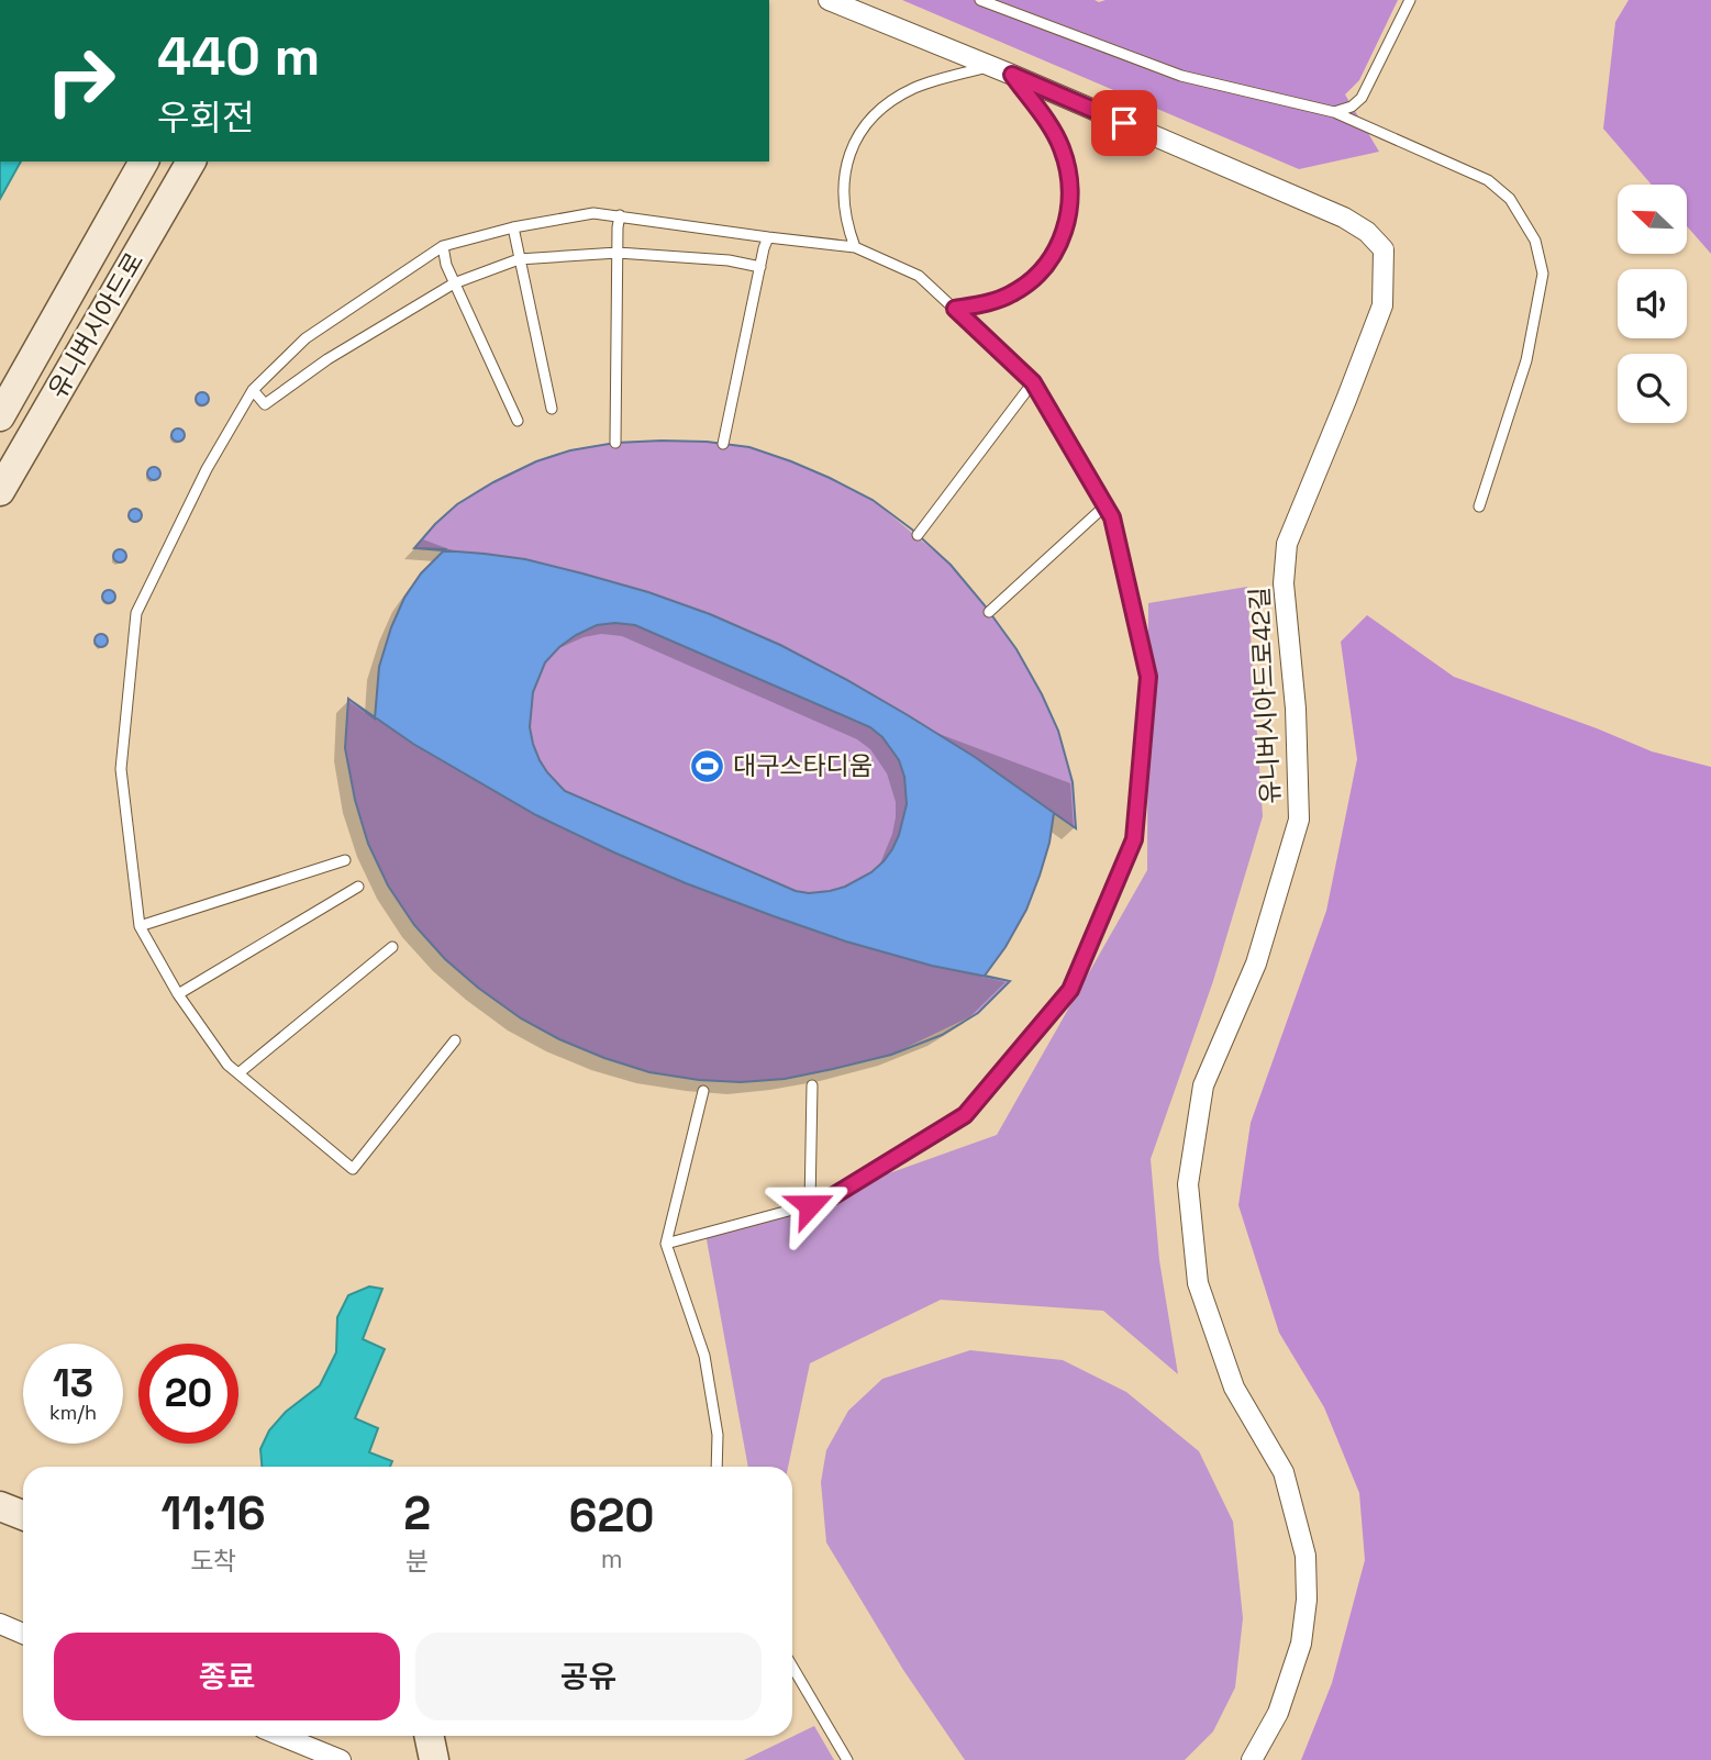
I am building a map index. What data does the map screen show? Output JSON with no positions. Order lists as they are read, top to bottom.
{
  "streets": {
    "main road": ["유니버시아드로"],
    "street": ["유니버시아드로42길"]
  },
  "places": {
    "sports": ["대구스타디움"]
  },
  "north": "top left",
  "page": {
    "turn": ["440 m", "우회전"],
    "speed": "13 km/h",
    "limit": "20",
    "eta": [
      "11:16",
      "도착",
      "2",
      "분",
      "620",
      "m"
    ],
    "buttons": ["종료", "공유"]
  }
}
